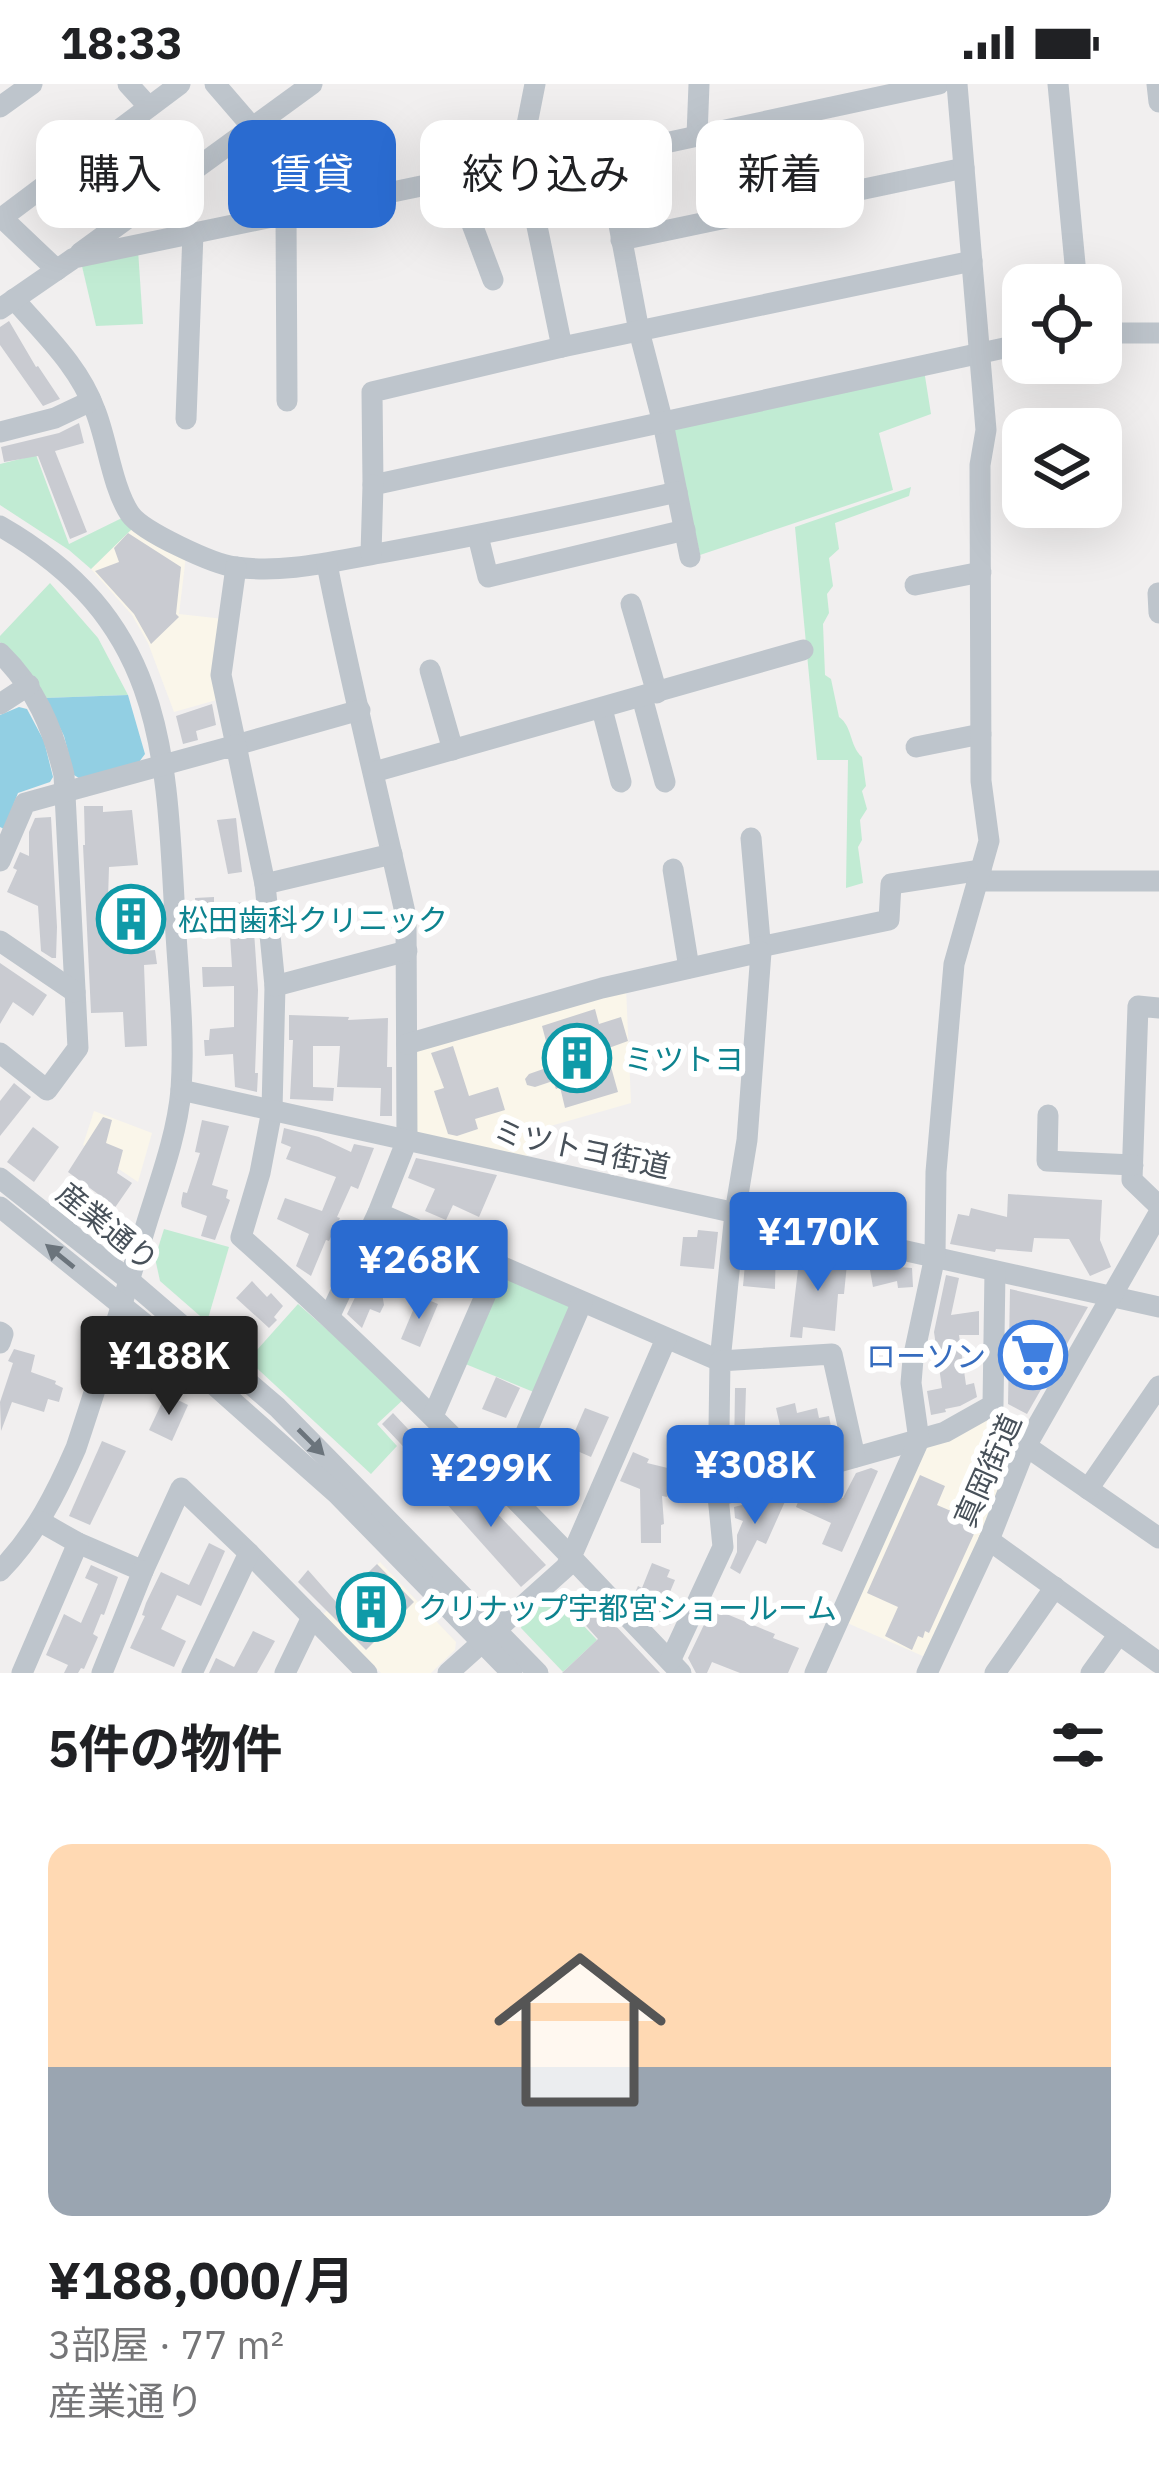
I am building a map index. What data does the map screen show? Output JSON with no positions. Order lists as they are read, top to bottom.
{
  "streets": {
    "street": ["ミツトヨ街道", "産業通り", "真岡街道"]
  },
  "crossings": [
    ["ミツトヨ街道", "真岡街道"]
  ],
  "places": {
    "building": ["松田歯科クリニック", "ミツトヨ", "クリナップ宇都宮ショールーム"],
    "supermarket": ["ローソン"]
  },
  "page": {
    "status": "18:33",
    "chip": [
      "購入",
      "賃貸",
      "絞り込み",
      "新着"
    ],
    "price": [
      "¥170K",
      "¥268K",
      "¥188K",
      "¥308K",
      "¥299K"
    ],
    "heading": "5件の物件",
    "list": [
      {
        "name": "¥188,000/月",
        "note": "3部屋 · 77 m² · 産業通り"
      }
    ]
  }
}
